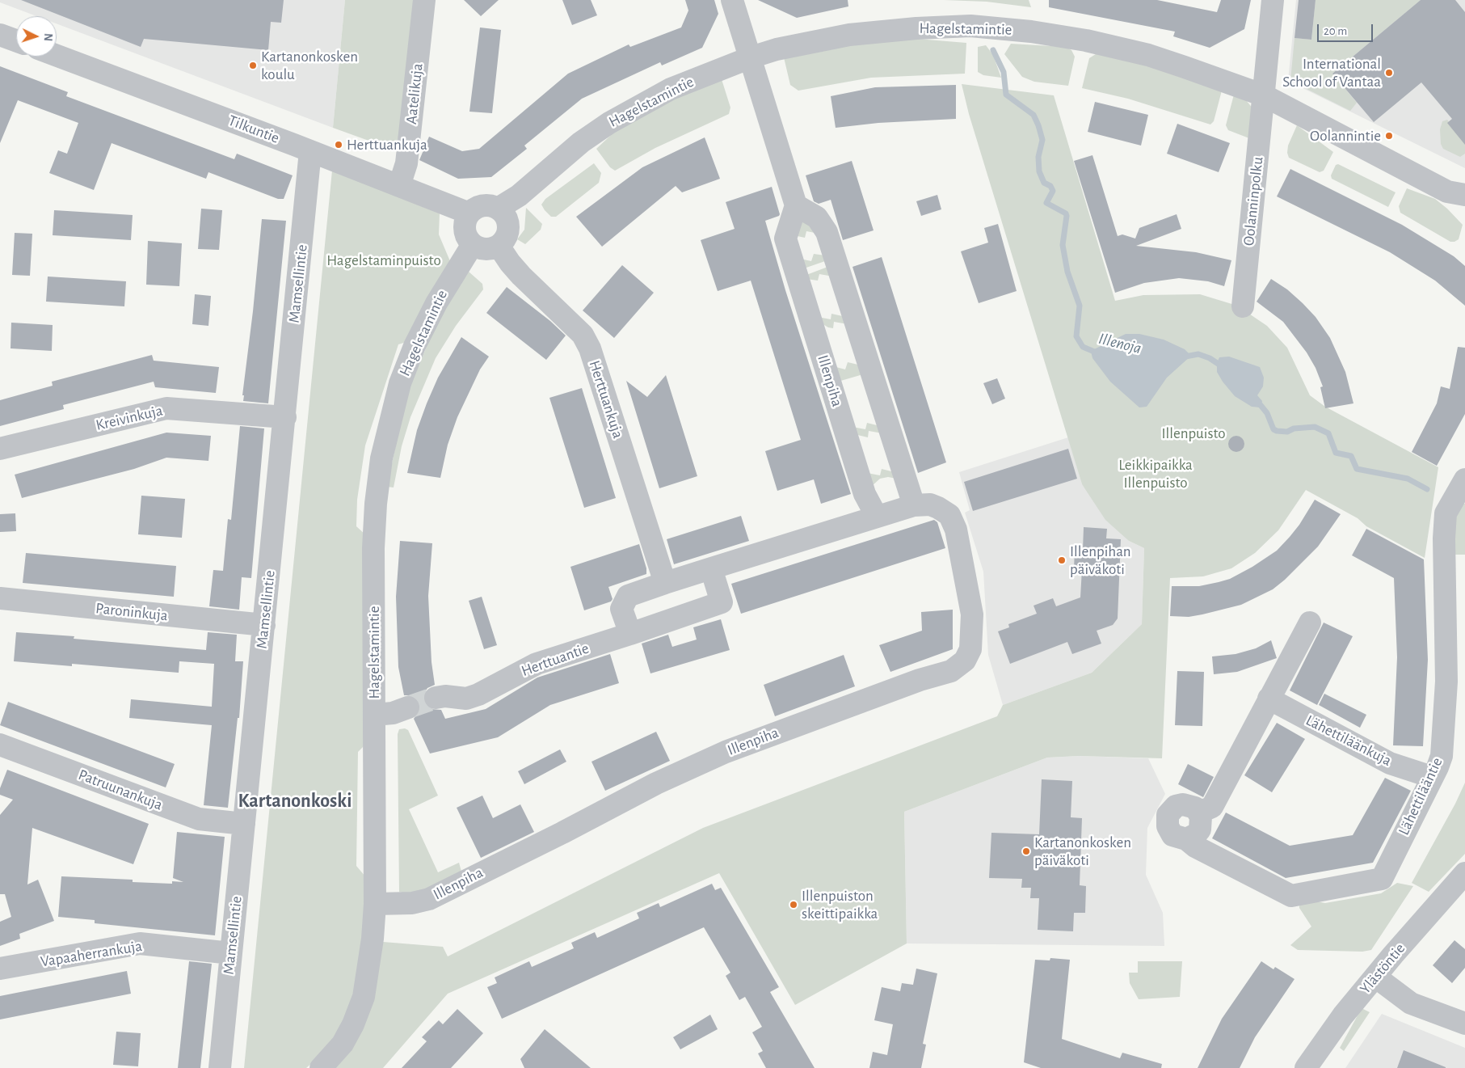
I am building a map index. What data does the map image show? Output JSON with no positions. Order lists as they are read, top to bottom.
{
  "streets": {
    "street": [
      "Hagelstamintie",
      "Aatelikuja",
      "Tilkuntie",
      "Oolanninpolku",
      "Mamsellintie",
      "Illenpiha",
      "Herttuankuja",
      "Kreivinkuja",
      "Paroninkuja",
      "Herttuantie",
      "Lähettiläänkuja",
      "Patruunankuja",
      "Lähettilääntie",
      "Vapaaherrankuja",
      "Ylästöntie"
    ]
  },
  "crossings": [
    ["Hagelstamintie", "Tilkuntie"],
    ["Hagelstamintie", "Oolanninpolku"],
    ["Hagelstamintie", "Illenpiha"],
    ["Hagelstamintie", "Herttuankuja"],
    ["Aatelikuja", "Tilkuntie"],
    ["Tilkuntie", "Mamsellintie"],
    ["Tilkuntie", "Herttuankuja"],
    ["Mamsellintie", "Kreivinkuja"],
    ["Mamsellintie", "Paroninkuja"],
    ["Mamsellintie", "Patruunankuja"],
    ["Mamsellintie", "Vapaaherrankuja"],
    ["Lähettiläänkuja", "Lähettilääntie"]
  ],
  "districts": ["Kartanonkoski"],
  "water": ["Illenoja"],
  "parks": ["Hagelstaminpuisto", "Illenpuisto", "Leikkipaikka Illenpuisto"],
  "places": [
    "Kartanonkosken koulu",
    "International School of Vantaa",
    "Oolannintie",
    "Herttuankuja",
    "Illenpihan päiväkoti",
    "Kartanonkosken päiväkoti",
    "Illenpuiston skeittipaikka"
  ],
  "scale_bar": "20 m",
  "north": "right"
}
